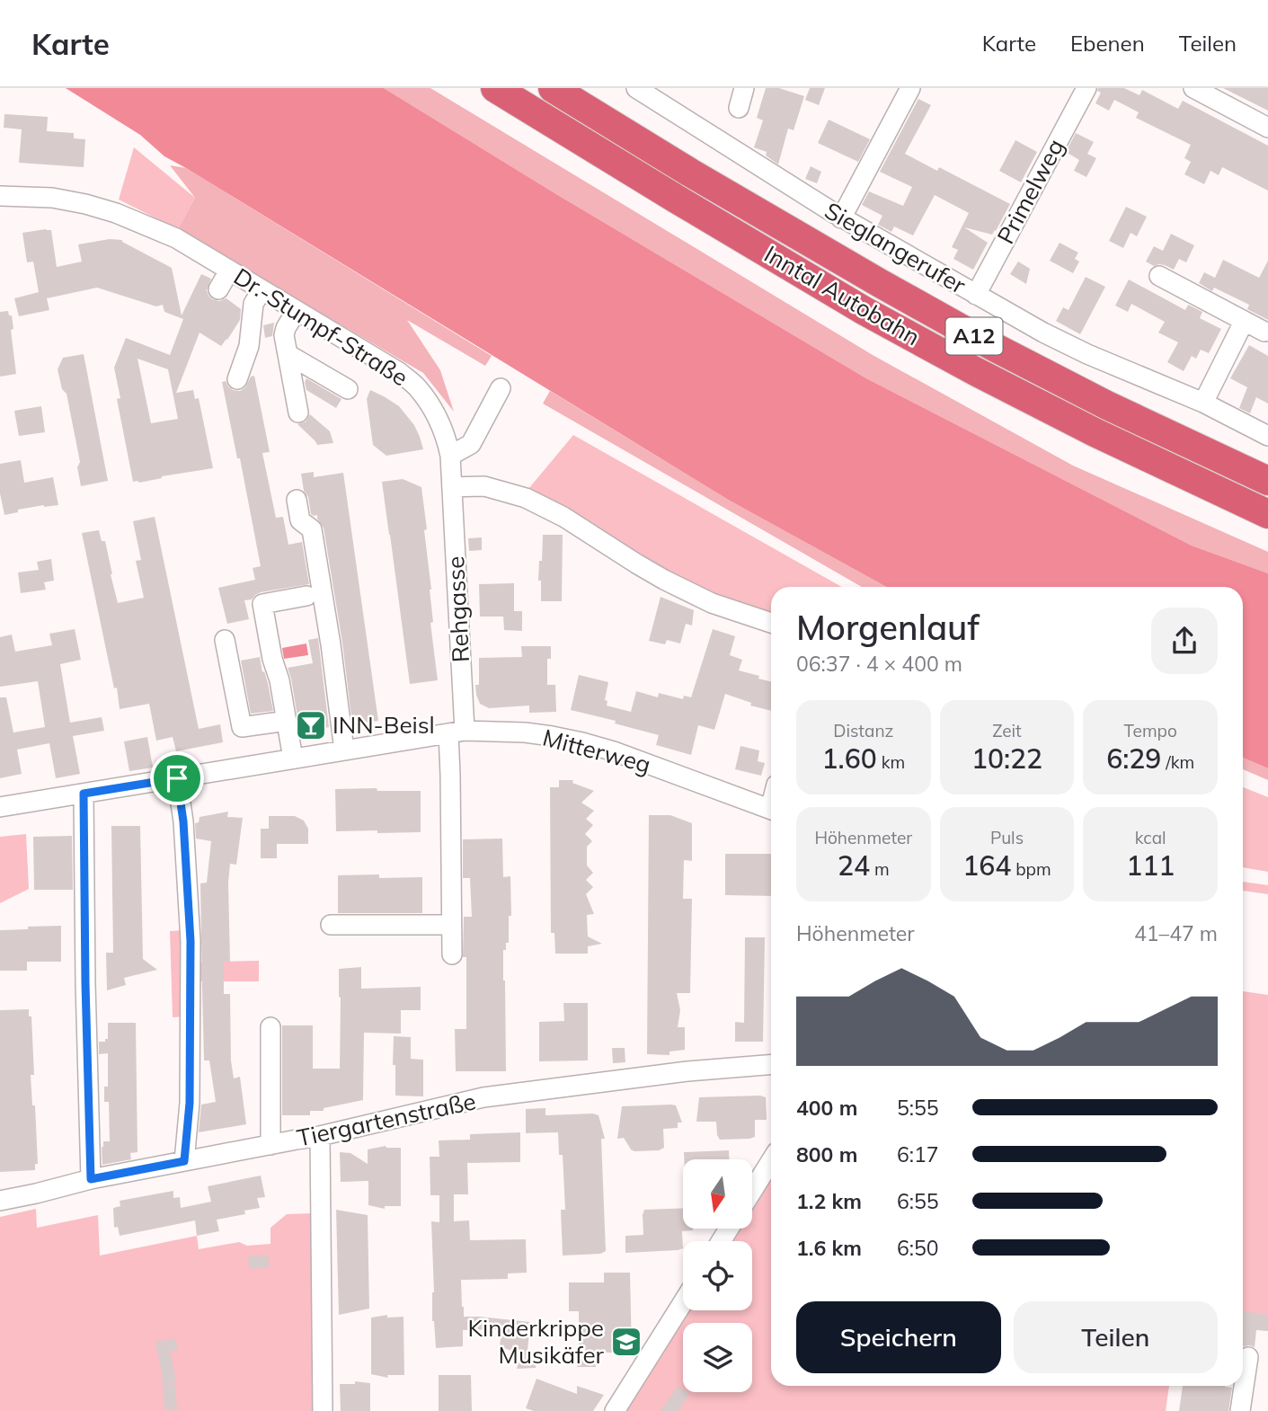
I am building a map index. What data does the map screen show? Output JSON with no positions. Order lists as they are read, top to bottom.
{
  "streets": {
    "highway": ["Inntal Autobahn", "A12"],
    "street": [
      "Primelweg",
      "Sieglangerufer",
      "Dr.-Stumpf-Straße",
      "Rehgasse",
      "Mitterweg",
      "Tiergartenstraße"
    ]
  },
  "crossings": [
    ["Primelweg", "Sieglangerufer"],
    ["Dr.-Stumpf-Straße", "Rehgasse"],
    ["Rehgasse", "Mitterweg"]
  ],
  "places": {
    "bar": ["INN-Beisl"],
    "school or university": ["Kinderkrippe Musikäfer"]
  },
  "north": "bottom",
  "page": {
    "header": "Karte",
    "nav": ["Karte", "Ebenen", "Teilen"],
    "heading": ["Morgenlauf", "06:37 · 4 × 400 m"],
    "stats": [
      ["Distanz", "1.60 km"],
      ["Zeit", "10:22"],
      ["Tempo", "6:29 /km"],
      ["Höhenmeter", "24 m"],
      ["Puls", "164 bpm"],
      ["kcal", "111"]
    ],
    "chart": ["Höhenmeter", "41–47 m"],
    "list": [
      {
        "name": "400 m",
        "note": "5:55"
      },
      {
        "name": "800 m",
        "note": "6:17"
      },
      {
        "name": "1.2 km",
        "note": "6:55"
      },
      {
        "name": "1.6 km",
        "note": "6:50"
      }
    ],
    "buttons": ["Speichern", "Teilen"]
  }
}
